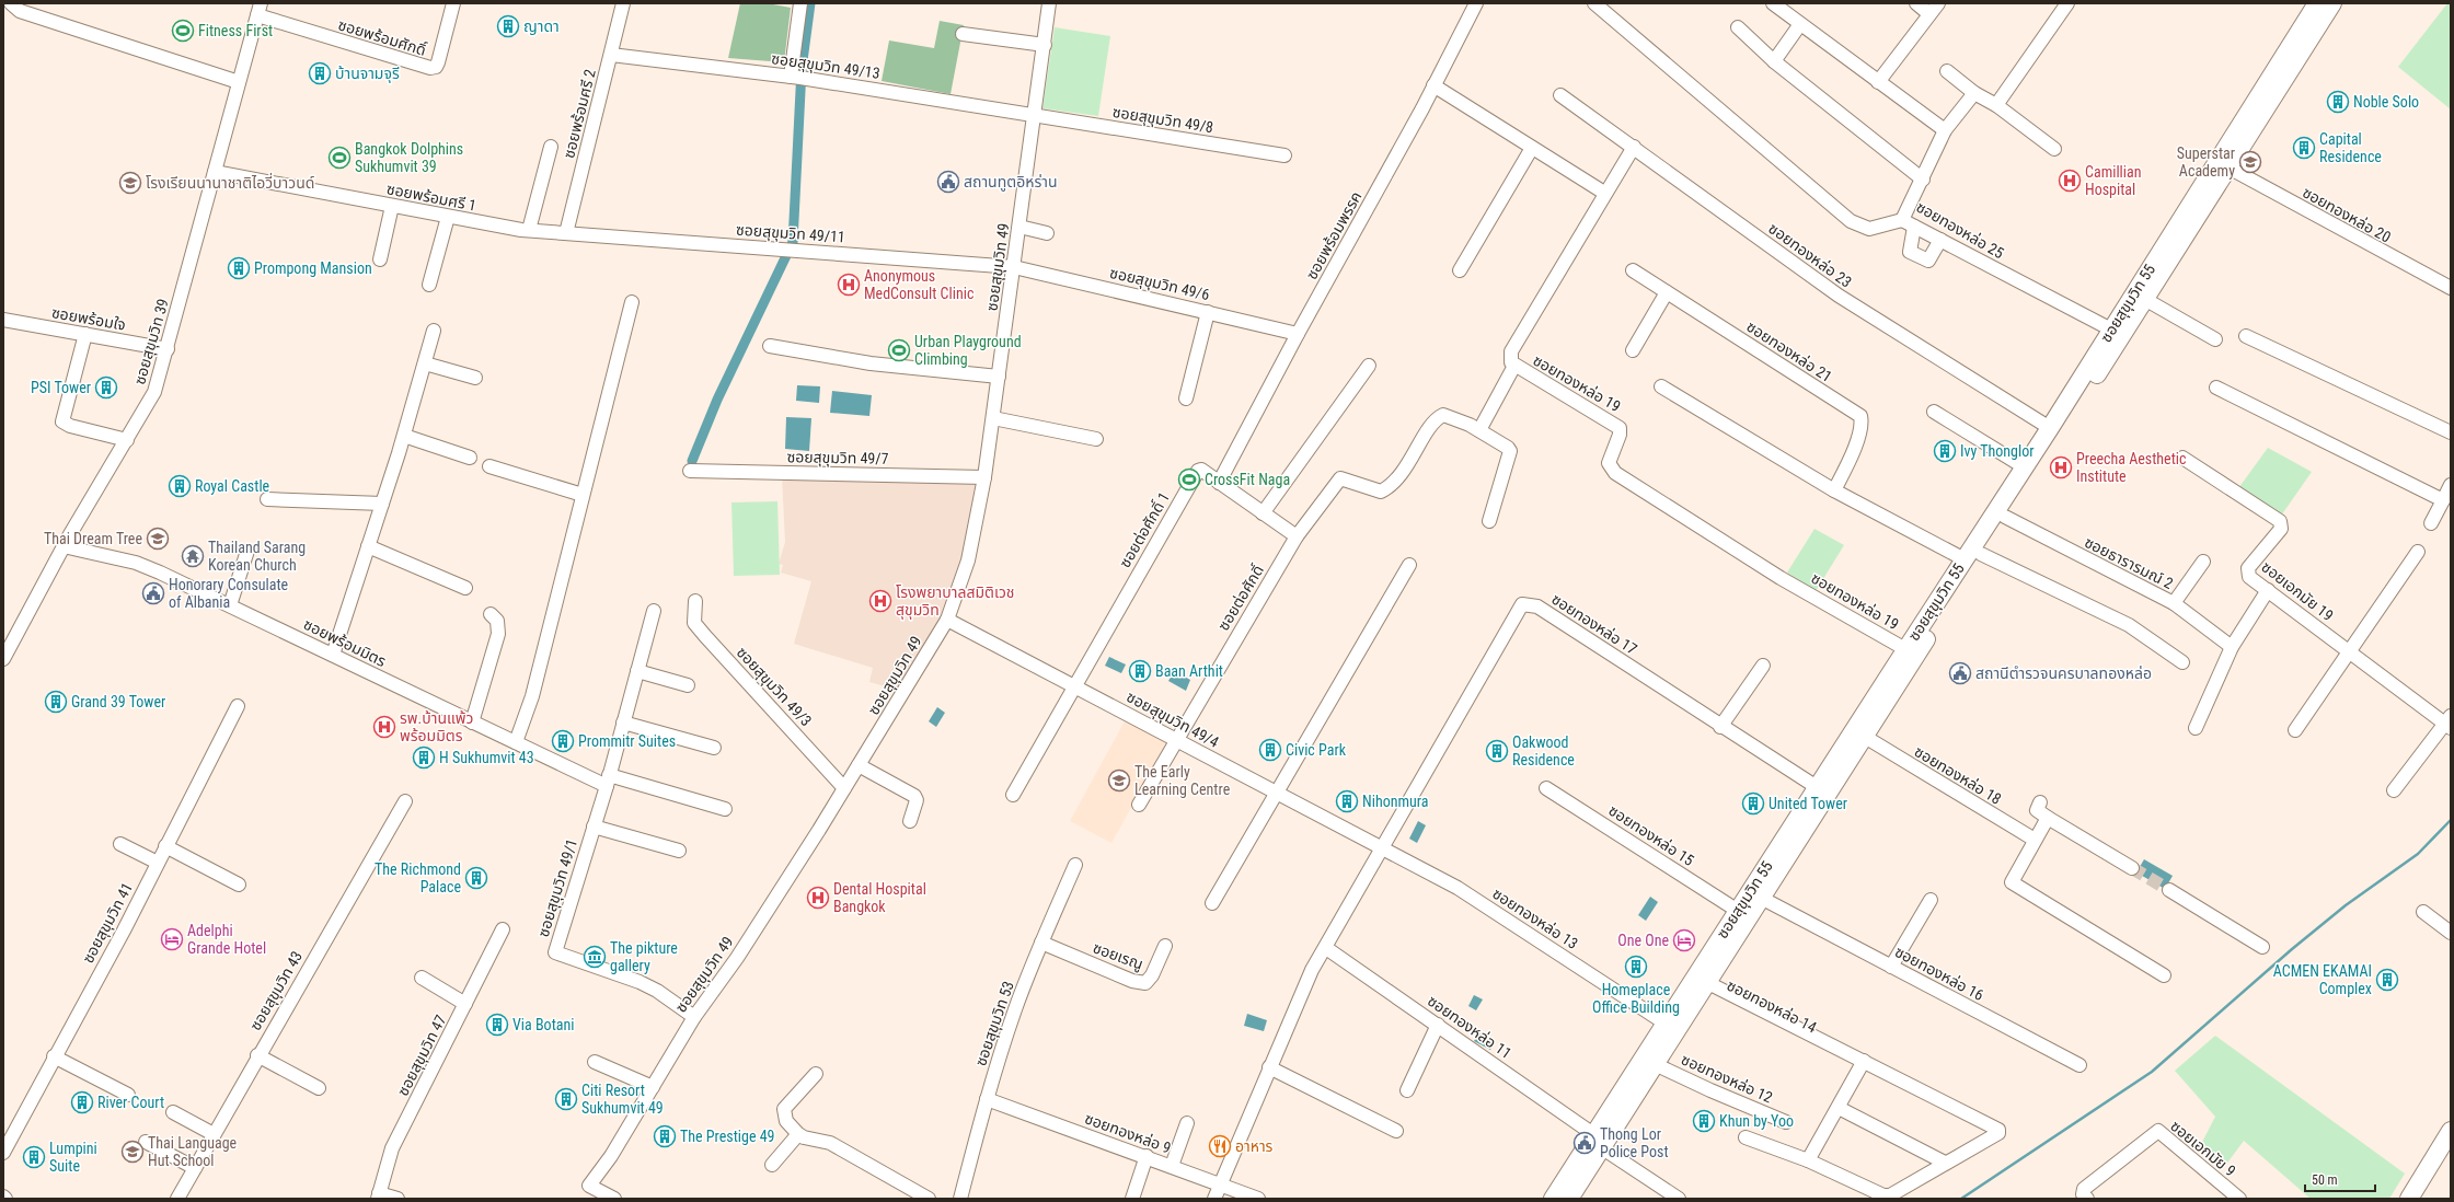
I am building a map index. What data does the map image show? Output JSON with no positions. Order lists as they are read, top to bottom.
{
  "streets": {
    "main road": ["ซอยสุขุมวิท 55"],
    "street": [
      "ซอยพร้อมศักดิ์",
      "ซอยสุขุมวิท 49/13",
      "ซอยพร้อมศรี 2",
      "ซอยสุขุมวิท 49/8",
      "ซอยพร้อมศรี 1",
      "ซอยทองหล่อ 20",
      "ซอยทองหล่อ 25",
      "ซอยสุขุมวิท 49/11",
      "ซอยพร้อมพรรค",
      "ซอยทองหล่อ 23",
      "ซอยสุขุมวิท 49",
      "ซอยสุขุมวิท 49/6",
      "ซอยพร้อมใจ",
      "ซอยสุขุมวิท 39",
      "ซอยทองหล่อ 21",
      "ซอยทองหล่อ 19",
      "ซอยสุขุมวิท 49/7",
      "ซอยต่อศักดิ์ 1",
      "ซอยธารารมณ์ 2",
      "ซอยเอกมัย 19",
      "ซอยต่อศักดิ์",
      "ซอยทองหล่อ 17",
      "ซอยพร้อมมิตร",
      "ซอยสุขุมวิท 49/3",
      "ซอยสุขุมวิท 49/4",
      "ซอยทองหล่อ 18",
      "ซอยทองหล่อ 15",
      "ซอยสุขุมวิท 49/1",
      "ซอยทองหล่อ 13",
      "ซอยสุขุมวิท 41",
      "ซอยเรณู",
      "ซอยทองหล่อ 16",
      "ซอยสุขุมวิท 43",
      "ซอยทองหล่อ 14",
      "ซอยสุขุมวิท 53",
      "ซอยทองหล่อ 11",
      "ซอยสุขุมวิท 47",
      "ซอยทองหล่อ 12",
      "ซอยทองหล่อ 9",
      "ซอยเอกมัย 9"
    ]
  },
  "crossings": [
    ["ซอยพร้อมศักดิ์", "ซอยสุขุมวิท 39"],
    ["ซอยสุขุมวิท 49/13", "ซอยพร้อมศรี 2"],
    ["ซอยสุขุมวิท 49/13", "ซอยสุขุมวิท 49/8"],
    ["ซอยสุขุมวิท 49/13", "ซอยสุขุมวิท 49"],
    ["ซอยพร้อมศรี 2", "ซอยพร้อมศรี 1"],
    ["ซอยพร้อมศรี 2", "ซอยสุขุมวิท 49/11"],
    ["ซอยสุขุมวิท 49/8", "ซอยสุขุมวิท 49"],
    ["ซอยพร้อมศรี 1", "ซอยสุขุมวิท 49/11"],
    ["ซอยพร้อมศรี 1", "ซอยสุขุมวิท 39"],
    ["ซอยทองหล่อ 20", "ซอยสุขุมวิท 55"],
    ["ซอยทองหล่อ 25", "ซอยสุขุมวิท 55"],
    ["ซอยสุขุมวิท 49/11", "ซอยสุขุมวิท 49"],
    ["ซอยสุขุมวิท 49/11", "ซอยสุขุมวิท 49/6"],
    ["ซอยพร้อมพรรค", "ซอยสุขุมวิท 49/6"],
    ["ซอยพร้อมพรรค", "ซอยต่อศักดิ์ 1"],
    ["ซอยทองหล่อ 23", "ซอยสุขุมวิท 55"],
    ["ซอยทองหล่อ 23", "ซอยทองหล่อ 19"],
    ["ซอยสุขุมวิท 49", "ซอยสุขุมวิท 49/6"],
    ["ซอยสุขุมวิท 49", "ซอยสุขุมวิท 49/7"],
    ["ซอยสุขุมวิท 49", "ซอยสุขุมวิท 49/3"],
    ["ซอยสุขุมวิท 49", "ซอยสุขุมวิท 49/4"],
    ["ซอยสุขุมวิท 49", "ซอยสุขุมวิท 49/1"],
    ["ซอยสุขุมวิท 55", "ซอยทองหล่อ 19"],
    ["ซอยสุขุมวิท 55", "ซอยธารารมณ์ 2"],
    ["ซอยสุขุมวิท 55", "ซอยทองหล่อ 17"],
    ["ซอยสุขุมวิท 55", "ซอยทองหล่อ 18"],
    ["ซอยสุขุมวิท 55", "ซอยทองหล่อ 15"],
    ["ซอยสุขุมวิท 55", "ซอยทองหล่อ 13"],
    ["ซอยสุขุมวิท 55", "ซอยทองหล่อ 16"],
    ["ซอยสุขุมวิท 55", "ซอยทองหล่อ 14"],
    ["ซอยสุขุมวิท 55", "ซอยทองหล่อ 11"],
    ["ซอยสุขุมวิท 55", "ซอยทองหล่อ 12"],
    ["ซอยพร้อมใจ", "ซอยสุขุมวิท 39"],
    ["ซอยสุขุมวิท 39", "ซอยพร้อมมิตร"],
    ["ซอยต่อศักดิ์ 1", "ซอยต่อศักดิ์"],
    ["ซอยต่อศักดิ์ 1", "ซอยสุขุมวิท 49/4"],
    ["ซอยต่อศักดิ์", "ซอยสุขุมวิท 49/4"],
    ["ซอยทองหล่อ 17", "ซอยสุขุมวิท 49/4"],
    ["ซอยทองหล่อ 17", "ซอยทองหล่อ 13"],
    ["ซอยพร้อมมิตร", "ซอยสุขุมวิท 49/1"],
    ["ซอยสุขุมวิท 49/4", "ซอยทองหล่อ 13"],
    ["ซอยเรณู", "ซอยสุขุมวิท 53"],
    ["ซอยสุขุมวิท 53", "ซอยทองหล่อ 9"]
  ],
  "places": {
    "building": [
      "ญาดา",
      "บ้านจามจุรี",
      "Noble Solo",
      "Capital Residence",
      "Prompong Mansion",
      "PSI Tower",
      "Ivy Thonglor",
      "Royal Castle",
      "Baan Arthit",
      "Grand 39 Tower",
      "Prommitr Suites",
      "Civic Park",
      "Oakwood Residence",
      "H Sukhumvit 43",
      "Nihonmura",
      "United Tower",
      "The Richmond Palace",
      "Homeplace Office Building",
      "ACMEN EKAMAI Complex",
      "Via Botani",
      "Citi Resort Sukhumvit 49",
      "River Court",
      "Khun by Yoo",
      "The Prestige 49",
      "Lumpini Suite"
    ],
    "sports": [
      "Fitness First",
      "Bangkok Dolphins Sukhumvit 39",
      "Urban Playground Climbing",
      "CrossFit Naga"
    ],
    "school or university": [
      "Superstar Academy",
      "โรงเรียนนานาชาติไอวี่บาวนด์",
      "Thai Dream Tree",
      "The Early Learning Centre",
      "Thai Language Hut School"
    ],
    "hospital": [
      "Camillian Hospital",
      "Anonymous MedConsult Clinic",
      "Preecha Aesthetic Institute",
      "โรงพยาบาลสมิติเวช สุขุมวิท",
      "รพ.บ้านแพ้ว พร้อมมิตร",
      "Dental Hospital Bangkok"
    ],
    "public building": [
      "สถานทูตอิหร่าน",
      "Honorary Consulate of Albania",
      "สถานีตำรวจนครบาลทองหล่อ",
      "Thong Lor Police Post"
    ],
    "temple": ["Thailand Sarang Korean Church"],
    "hotel": ["Adelphi Grande Hotel", "One One"],
    "museum": ["The pikture gallery"],
    "restaurant": ["อาหาร"]
  },
  "scale_bar": "50 m"
}
